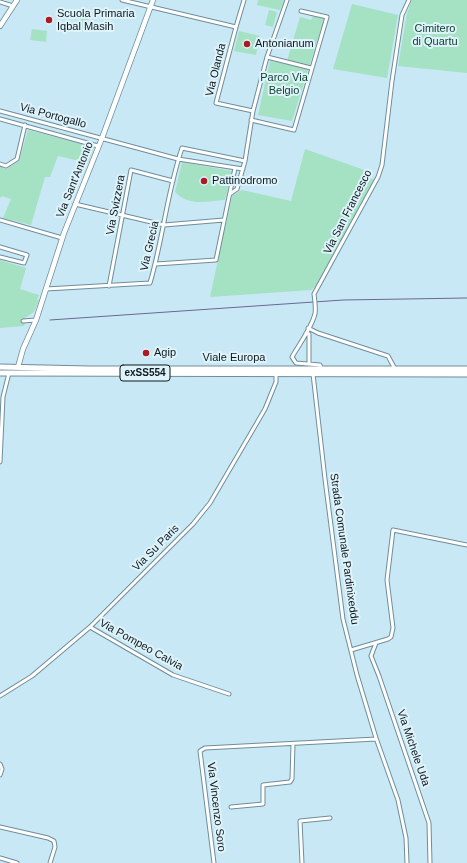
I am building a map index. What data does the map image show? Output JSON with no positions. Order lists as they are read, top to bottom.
{
  "streets": {
    "main road": ["Viale Europa", "exSS554"],
    "street": [
      "Via Olanda",
      "Via Portogallo",
      "Via Sant'Antonio",
      "Via Svizzera",
      "Via San Francesco",
      "Via Grecia",
      "Via Su Paris",
      "Strada Comunale Pardinixeddu",
      "Via Pompeo Calvia",
      "Via Michele Uda",
      "Via Vincenzo Soro"
    ]
  },
  "crossings": [
    ["Via Portogallo", "Via Sant'Antonio"],
    ["Via Portogallo", "Via Grecia"],
    ["Via Sant'Antonio", "Via Grecia"],
    ["Via Sant'Antonio", "Viale Europa"],
    ["Via Svizzera", "Via Grecia"],
    ["Via San Francesco", "Viale Europa"],
    ["Viale Europa", "Via Su Paris"],
    ["Viale Europa", "Strada Comunale Pardinixeddu"],
    ["Via Su Paris", "Via Pompeo Calvia"],
    ["Strada Comunale Pardinixeddu", "Via Vincenzo Soro"]
  ],
  "parks": ["Cimitero di Quartu", "Parco Via Belgio"],
  "places": [
    "Scuola Primaria Iqbal Masih",
    "Antonianum",
    "Pattinodromo",
    "Agip"
  ]
}
